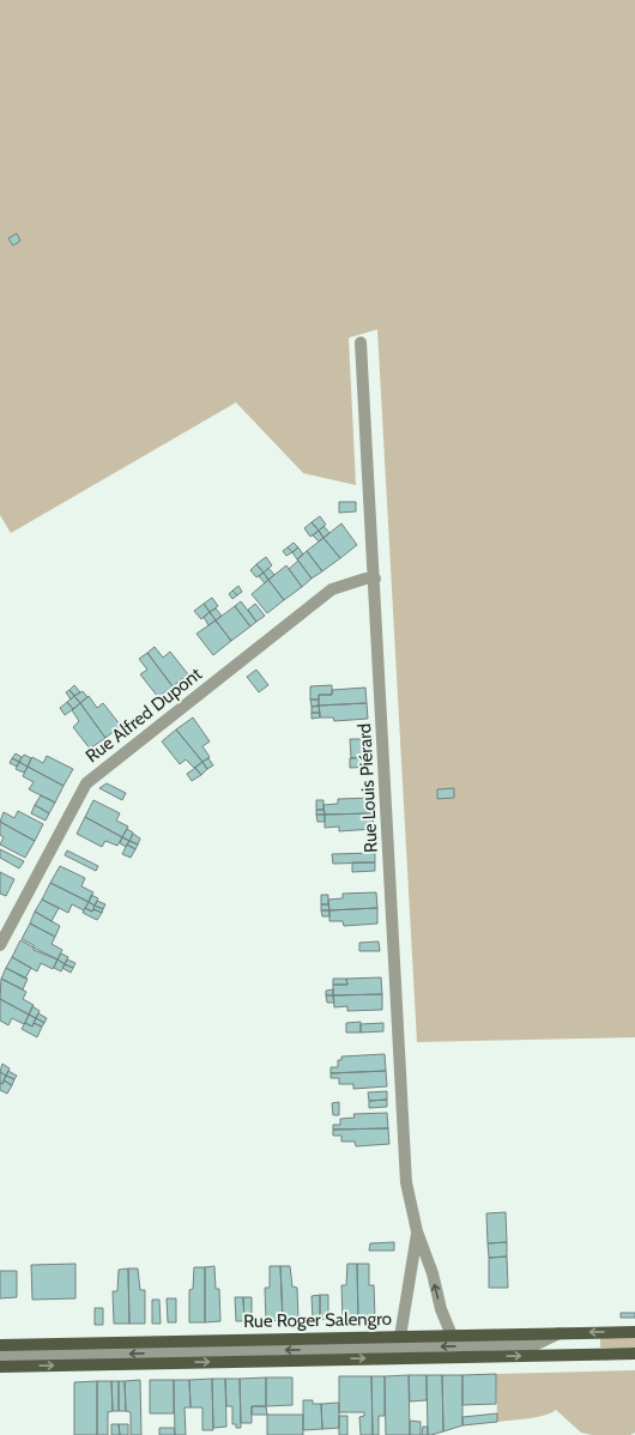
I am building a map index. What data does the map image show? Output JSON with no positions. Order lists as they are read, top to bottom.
{
  "streets": {
    "main road": ["Rue Roger Salengro"],
    "street": ["Rue Alfred Dupont", "Rue Louis Piérard"]
  },
  "crossings": [
    ["Rue Alfred Dupont", "Rue Louis Piérard"],
    ["Rue Louis Piérard", "Rue Roger Salengro"]
  ]
}
